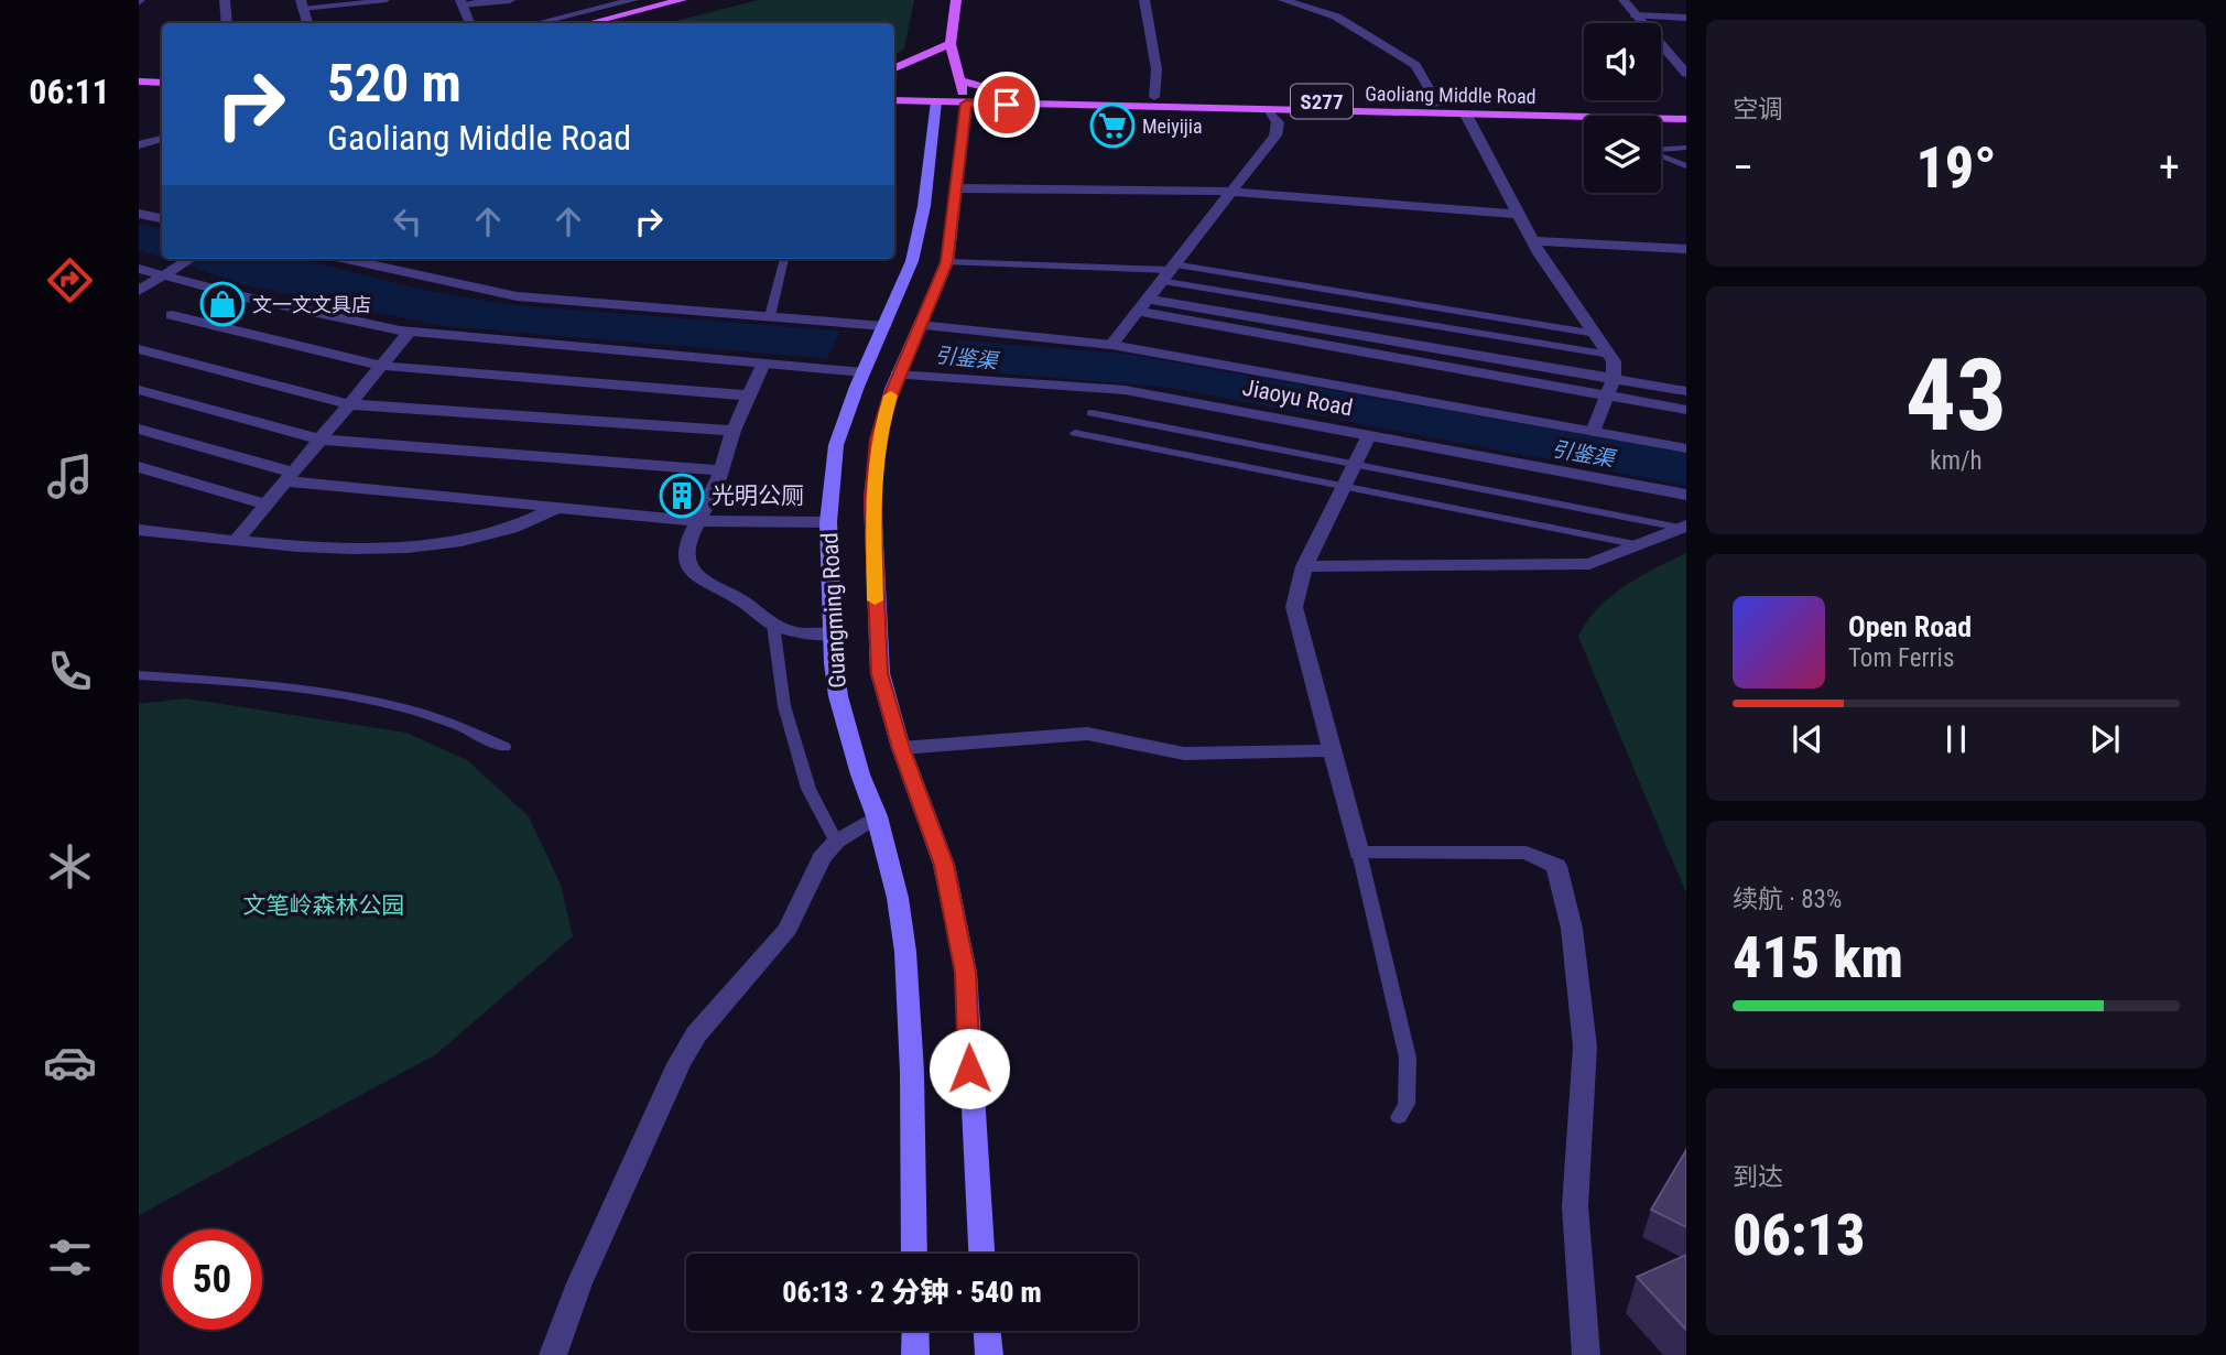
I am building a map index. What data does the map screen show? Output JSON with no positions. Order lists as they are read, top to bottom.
{
  "streets": {
    "main road": ["Gaoliang Middle Road", "S277", "Guangming Road"],
    "street": ["Jiaoyu Road"]
  },
  "crossings": [
    ["Gaoliang Middle Road", "S277"],
    ["Gaoliang Middle Road", "Guangming Road"],
    ["S277", "Guangming Road"],
    ["Jiaoyu Road", "Guangming Road"]
  ],
  "water": ["引鉴渠"],
  "parks": ["文笔岭森林公园"],
  "places": {
    "supermarket": ["Meiyijia"],
    "shop": ["文一文文具店"],
    "building": ["光明公厕"]
  },
  "page": {
    "tabs": "06:11",
    "tile": [
      "空调",
      ["43", "km/h"],
      ["续航 · 83%", "415 km"],
      ["到达", "06:13"]
    ],
    "turn": ["520 m", "Gaoliang Middle Road"],
    "heat": ["−", "19°", "+"],
    "song": ["Open Road", "Tom Ferris"],
    "limit": "50",
    "trip": "06:13 · 2 分钟 · 540 m"
  }
}
